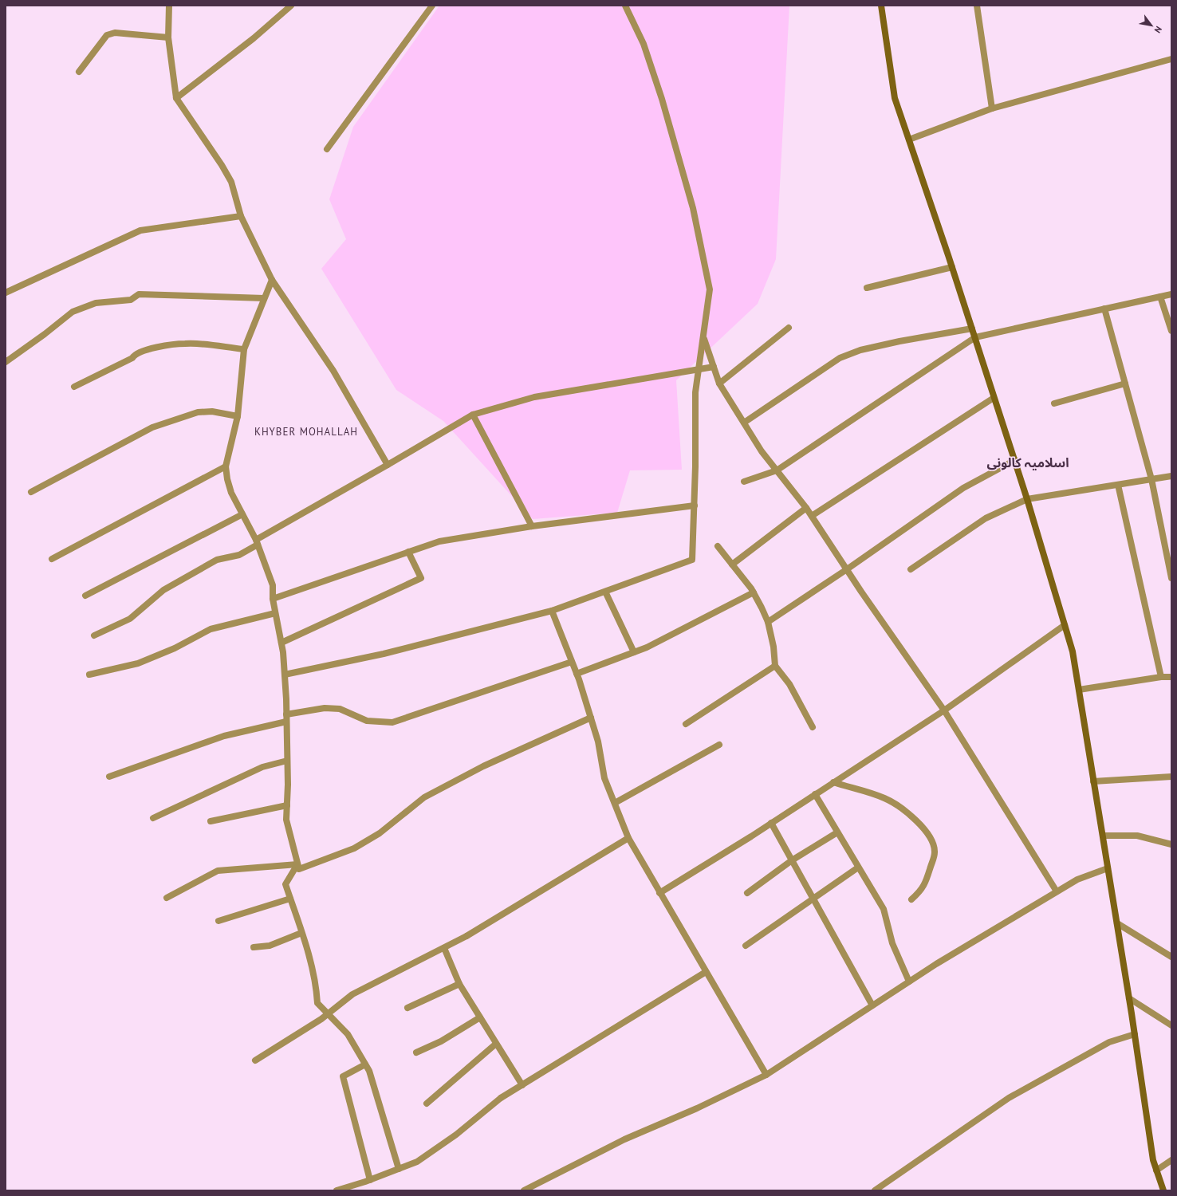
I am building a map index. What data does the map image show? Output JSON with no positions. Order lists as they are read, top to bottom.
{
  "districts": ["KHYBER MOHALLAH", "اسلامیہ کالونی"],
  "north": "bottom right"
}
